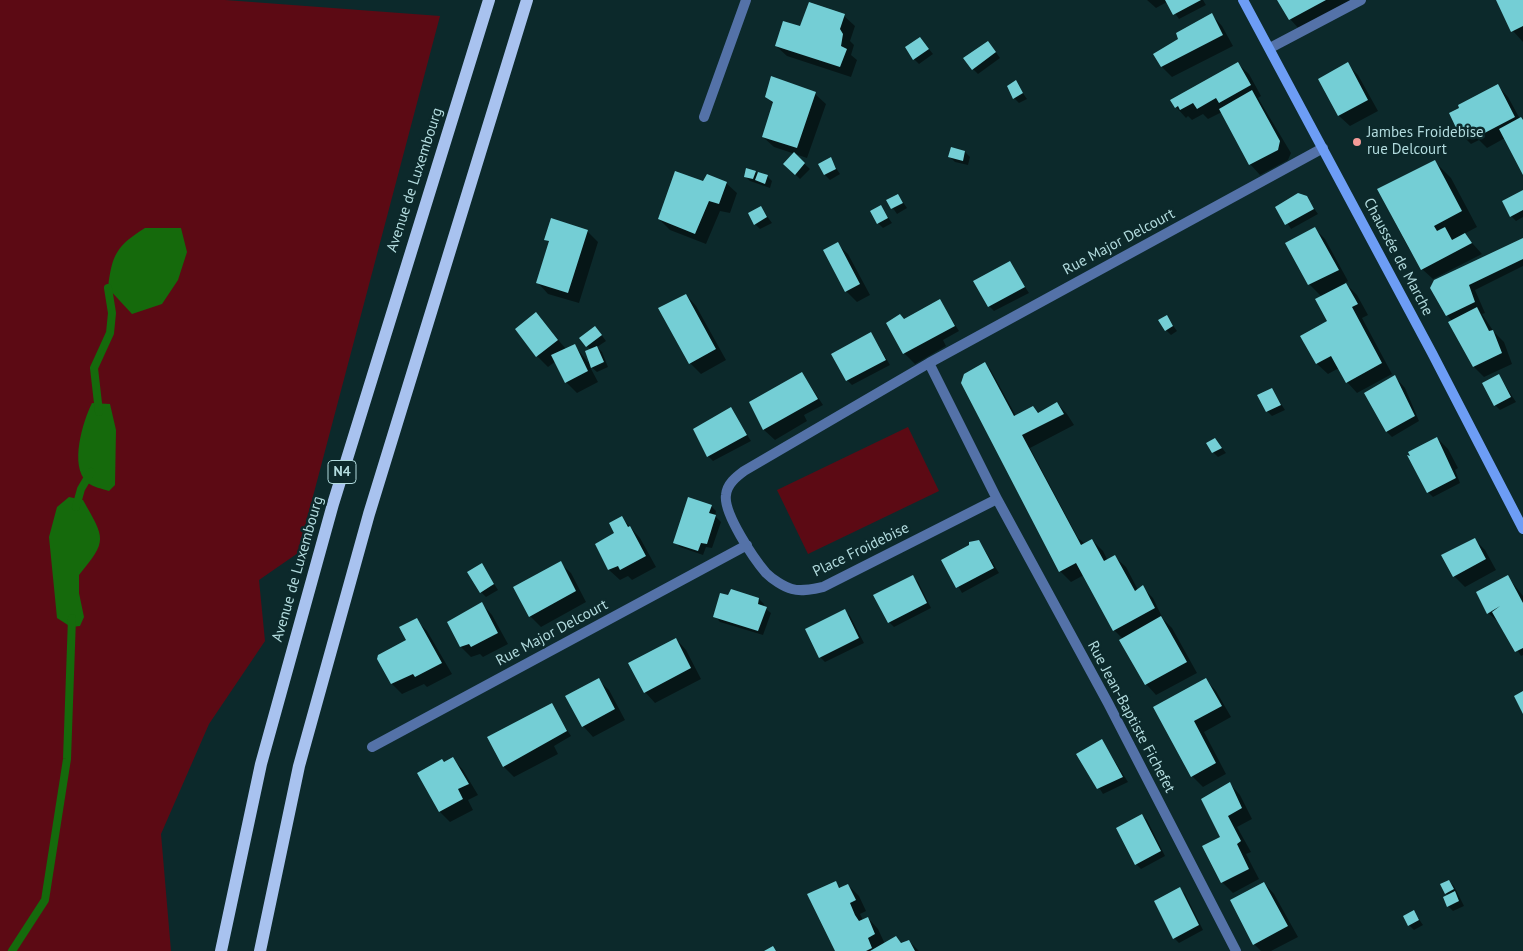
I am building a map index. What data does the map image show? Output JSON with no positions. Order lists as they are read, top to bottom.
{
  "streets": {
    "main road": ["Avenue de Luxembourg", "Chaussée de Marche", "N4"],
    "street": ["Rue Major Delcourt", "Place Froidebise", "Rue Jean-Baptiste Fichefet"]
  },
  "crossings": [
    ["Rue Major Delcourt", "Chaussée de Marche"],
    ["Rue Major Delcourt", "Place Froidebise"],
    ["Place Froidebise", "Rue Jean-Baptiste Fichefet"]
  ],
  "places": ["Jambes Froidebise rue Delcourt"]
}
